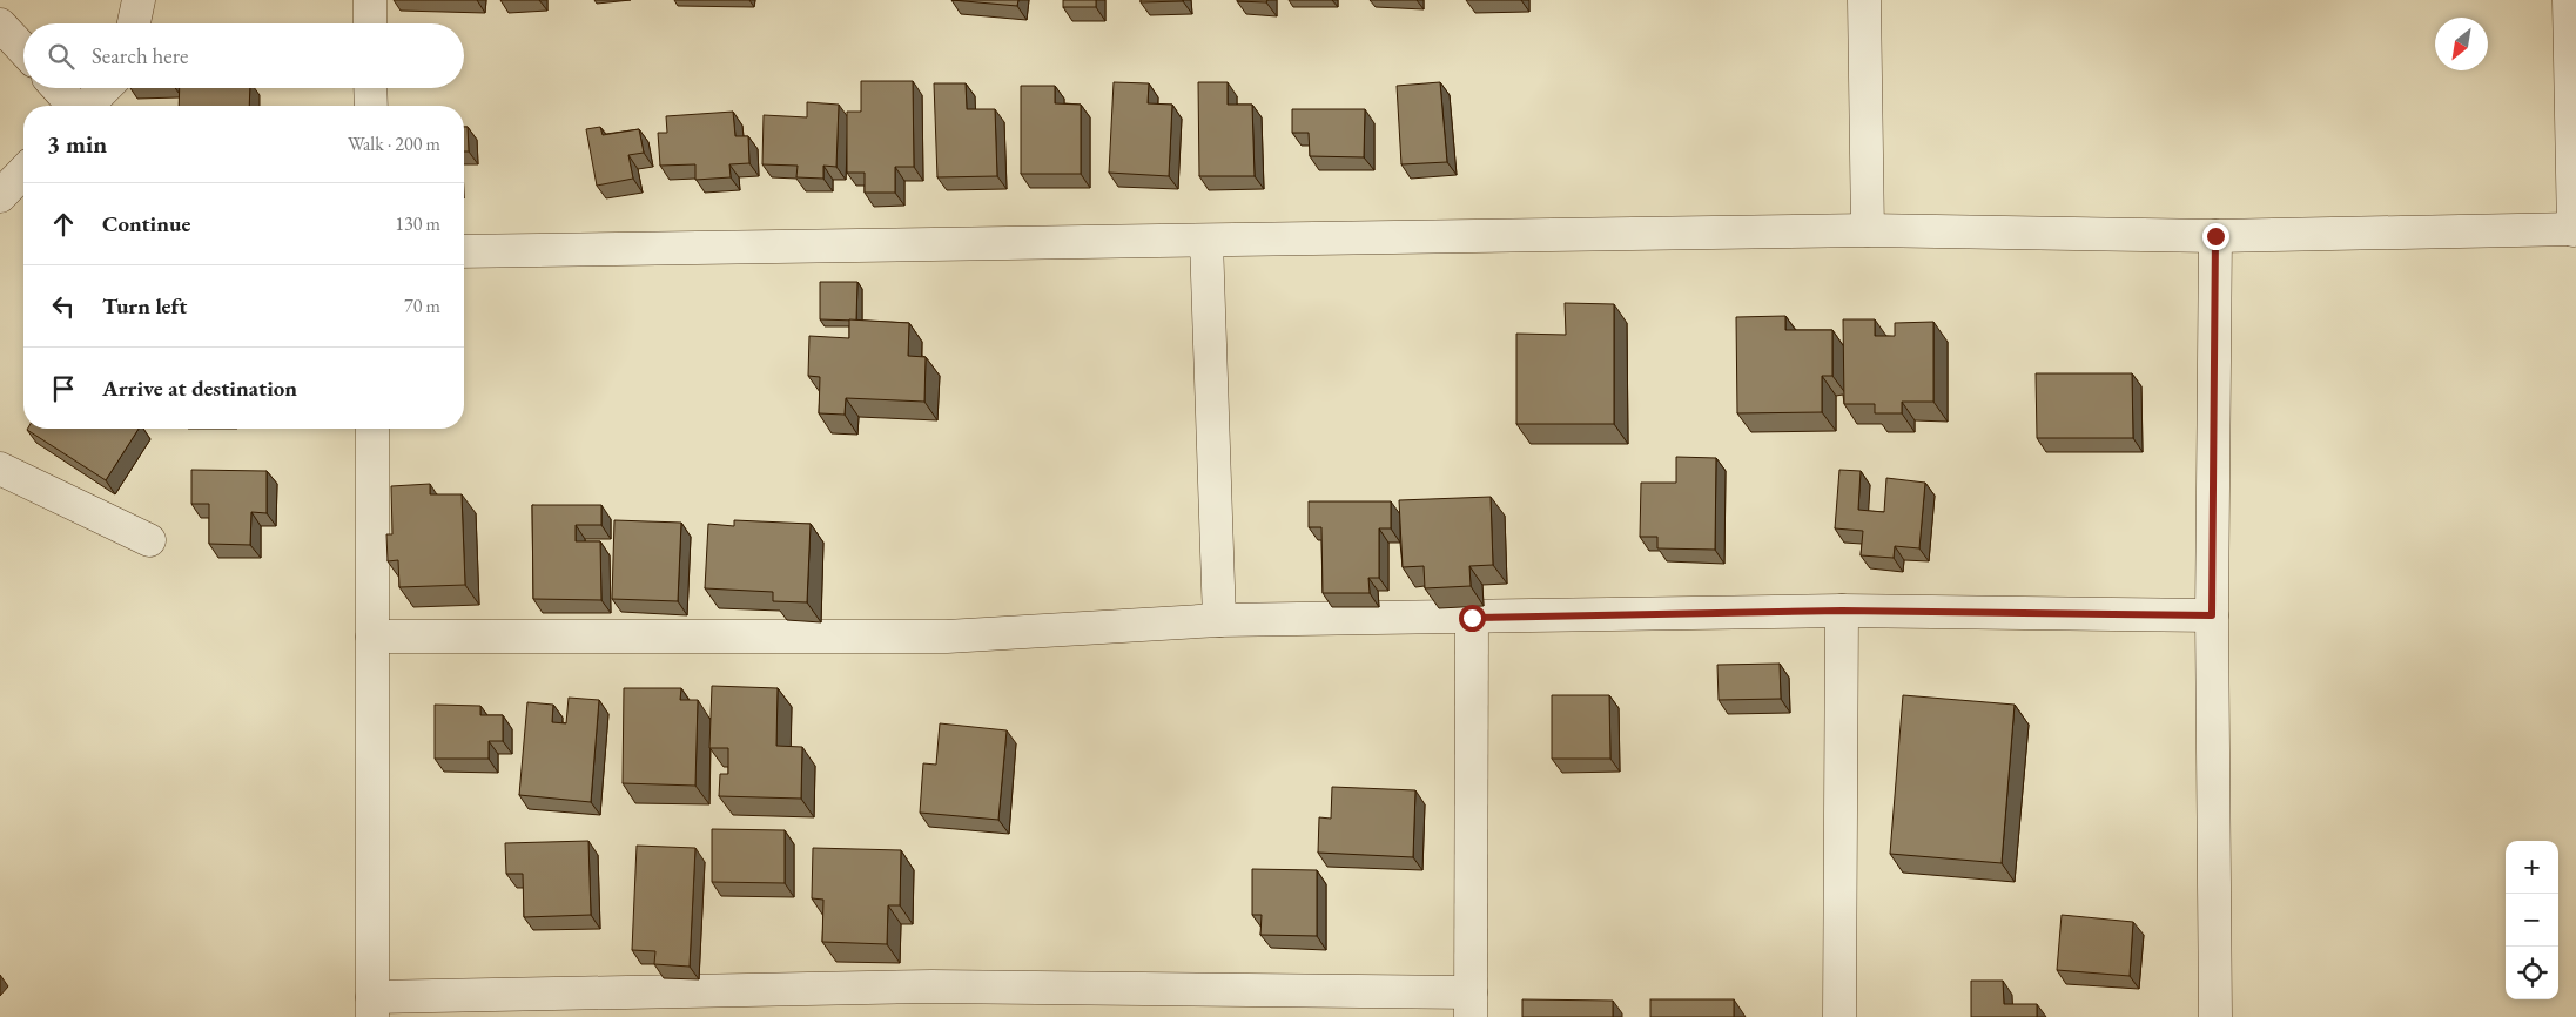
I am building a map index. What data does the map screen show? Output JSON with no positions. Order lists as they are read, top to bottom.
{
  "north": "bottom left",
  "page": {
    "search": "Search here",
    "heading": ["3 min", "Walk · 200 m"],
    "list": [
      ["Continue", "130 m"],
      ["Turn left", "70 m"],
      "Arrive at destination"
    ],
    "map_buttons": ["+", "−"]
  }
}
